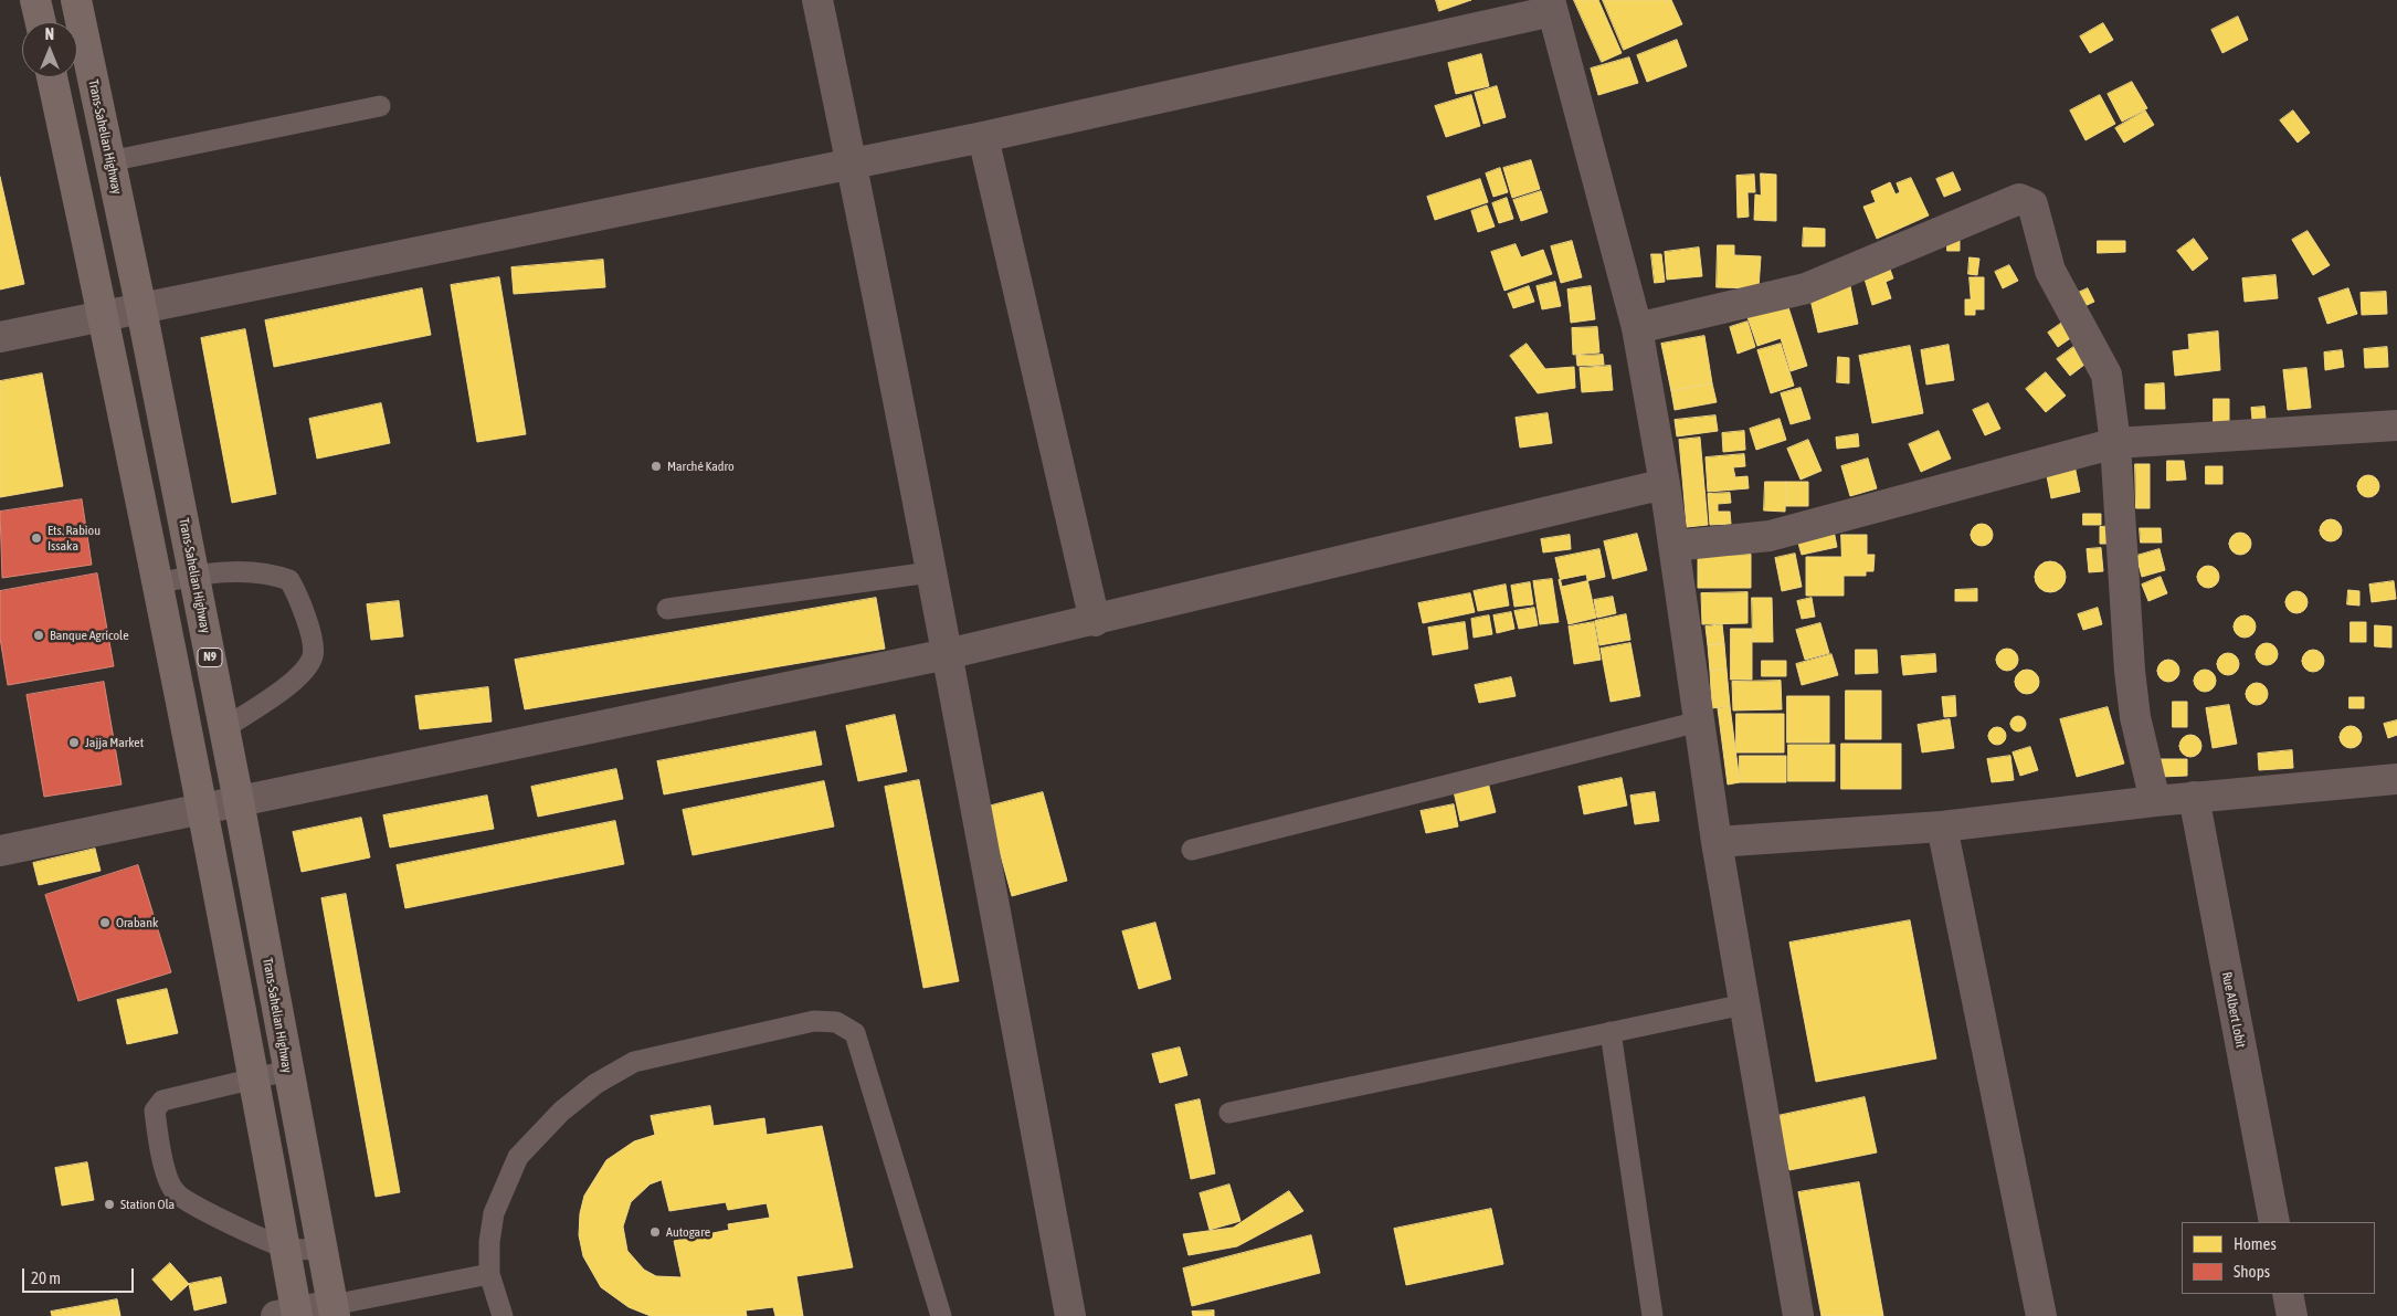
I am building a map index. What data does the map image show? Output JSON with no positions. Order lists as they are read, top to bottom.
{
  "streets": {
    "highway": ["Trans-Sahelian Highway", "N9"],
    "street": ["Rue Albert Lobit"]
  },
  "places": [
    "Marché Kadro",
    "Ets. Rabiou Issaka",
    "Banque Agricole",
    "Jajja Market",
    "Orabank",
    "Station Ola",
    "Autogare"
  ],
  "legend": ["Homes", "Shops"],
  "scale_bar": "20 m",
  "north": "top"
}
